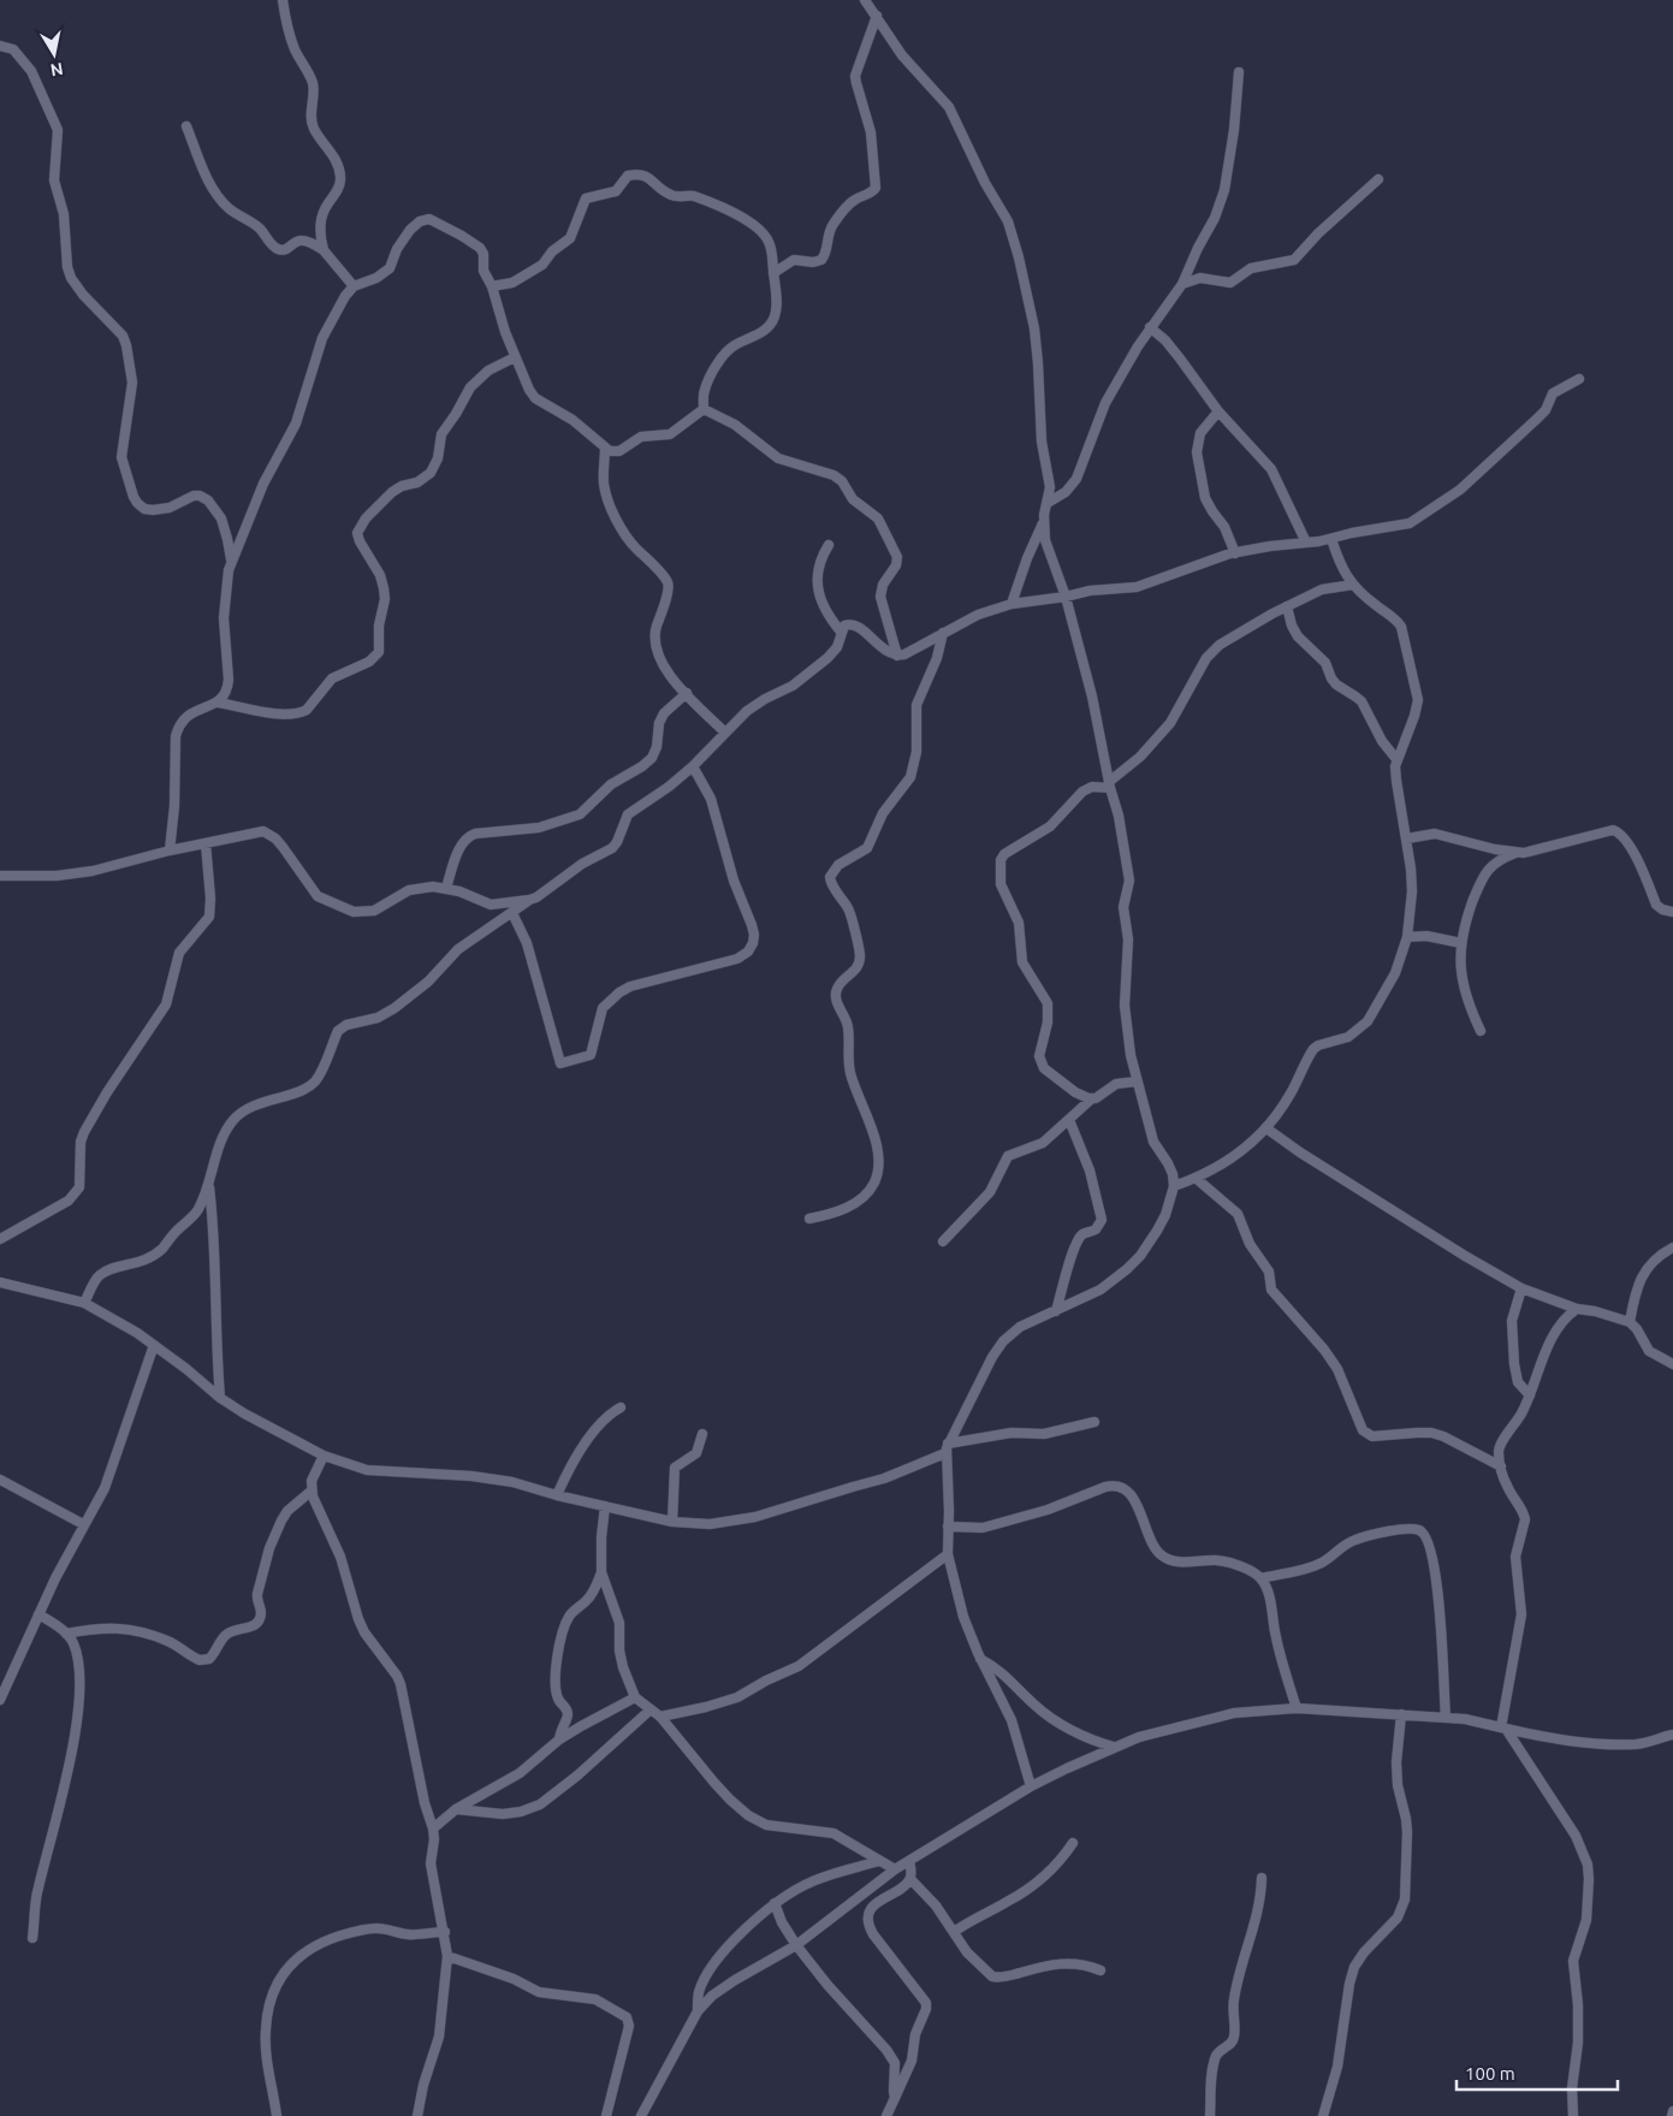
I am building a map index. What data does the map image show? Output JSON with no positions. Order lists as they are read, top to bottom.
{
  "scale_bar": "100 m",
  "north": "bottom"
}
